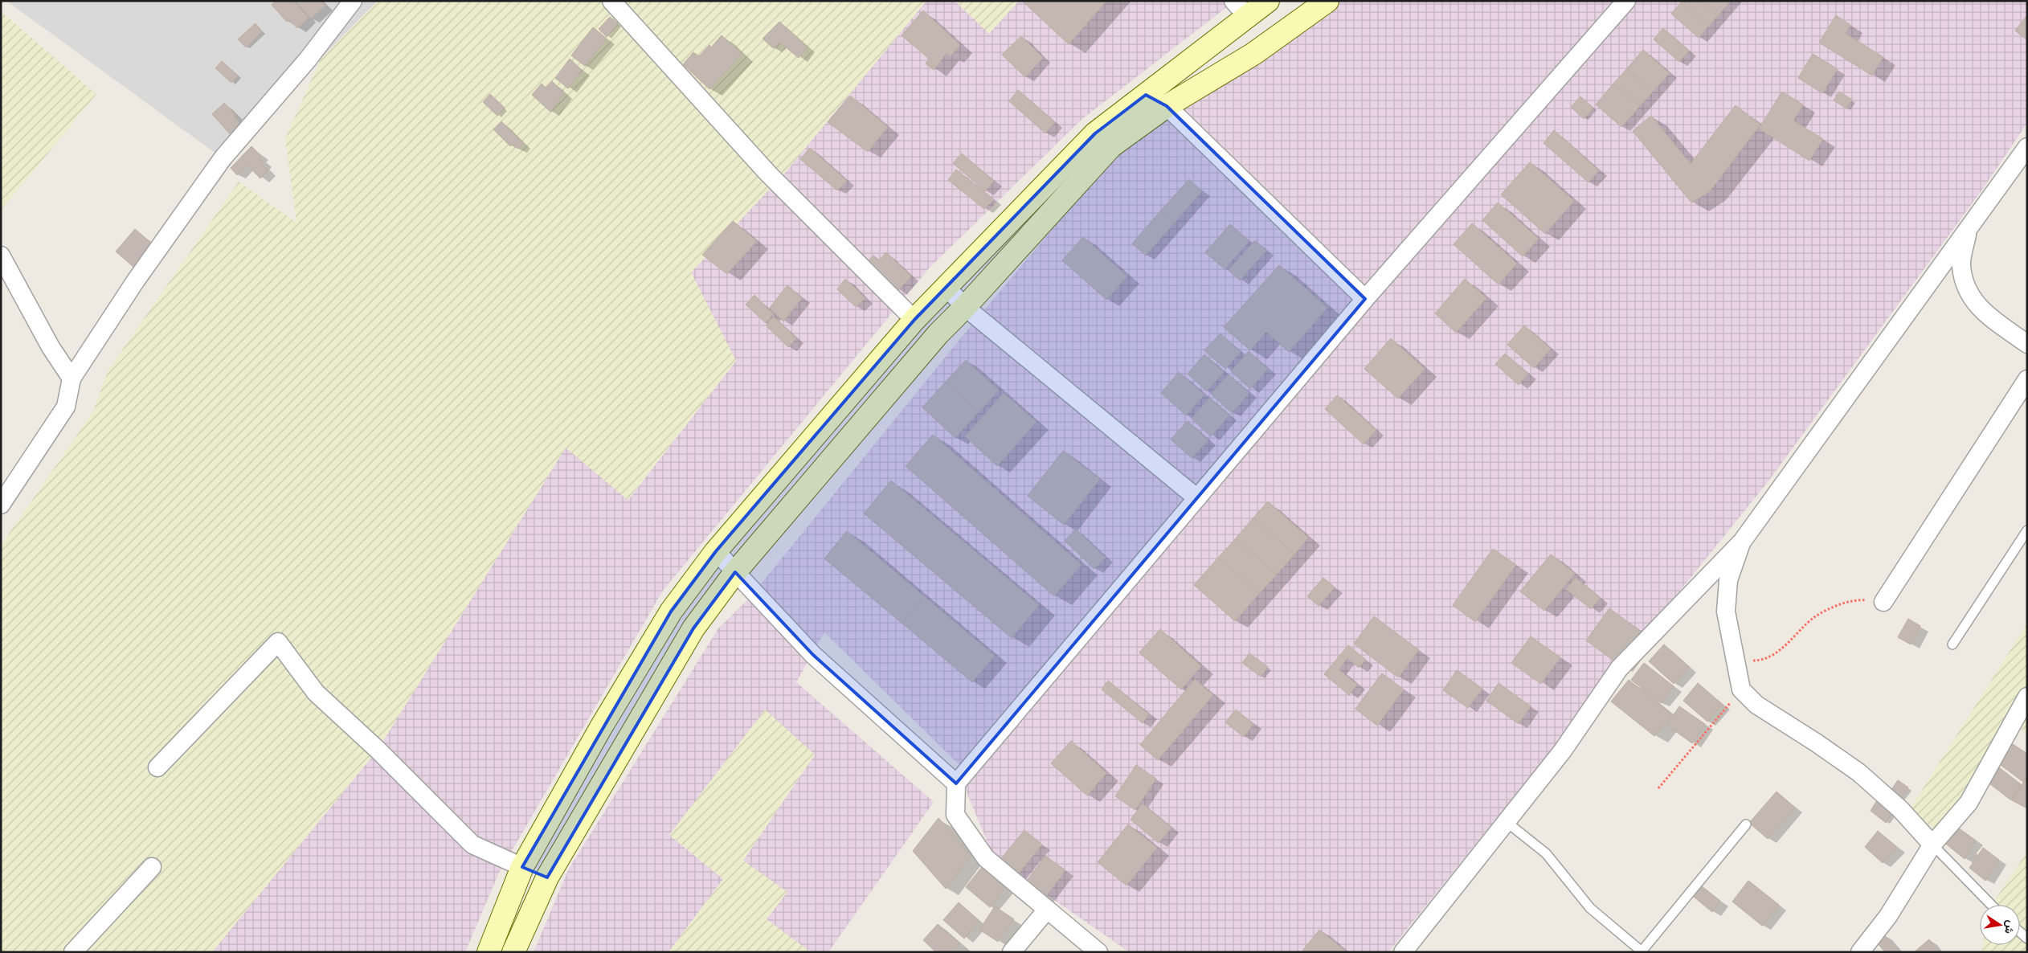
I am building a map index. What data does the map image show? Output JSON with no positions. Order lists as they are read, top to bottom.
{
  "north": "right"
}
